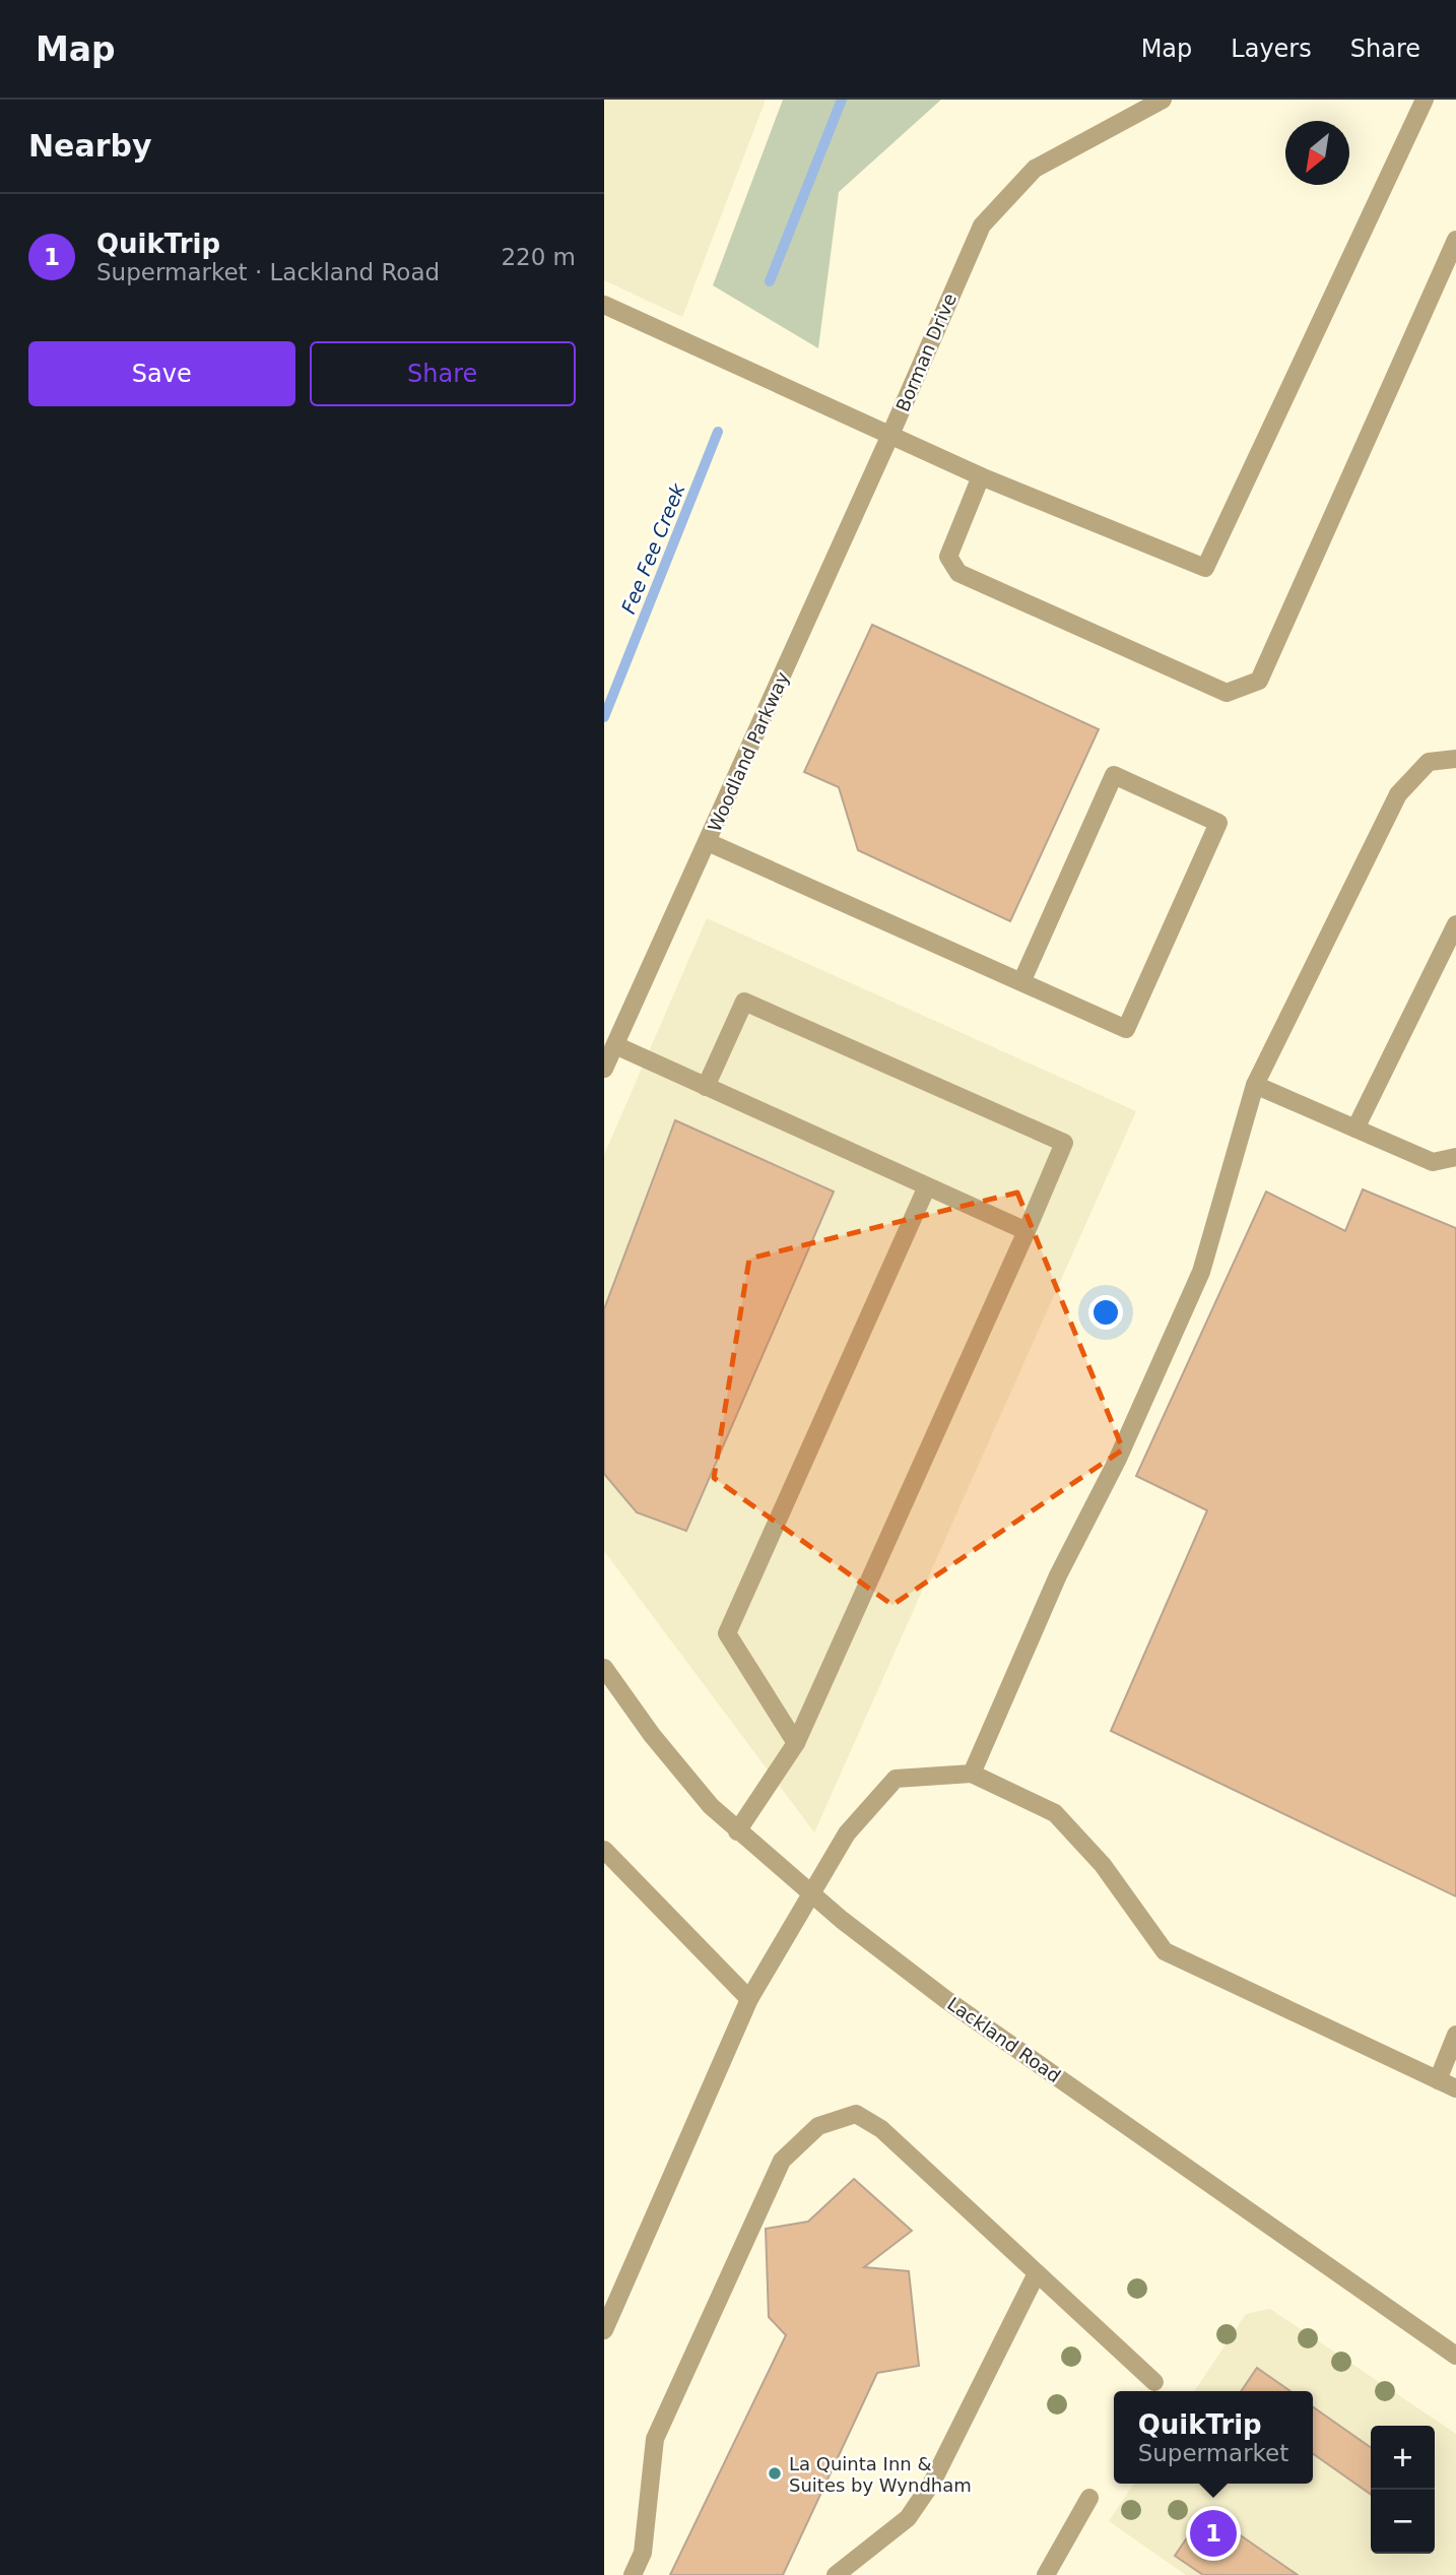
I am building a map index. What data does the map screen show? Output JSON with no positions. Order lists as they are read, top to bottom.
{
  "streets": {
    "street": ["Borman Drive", "Woodland Parkway", "Lackland Road"]
  },
  "crossings": [
    ["Borman Drive", "Woodland Parkway"]
  ],
  "water": ["Fee Fee Creek"],
  "places": ["La Quinta Inn & Suites by Wyndham"],
  "north": "bottom left",
  "page": {
    "header": "Map",
    "nav": ["Map", "Layers", "Share"],
    "heading": "Nearby",
    "list": [
      {
        "mark": "1",
        "name": "QuikTrip",
        "note": "Supermarket · Lackland Road",
        "value": "220 m"
      }
    ],
    "buttons": ["Save", "Share"],
    "popup": ["QuikTrip", "Supermarket"],
    "map_buttons": ["+", "−"],
    "pins": "1"
  }
}
